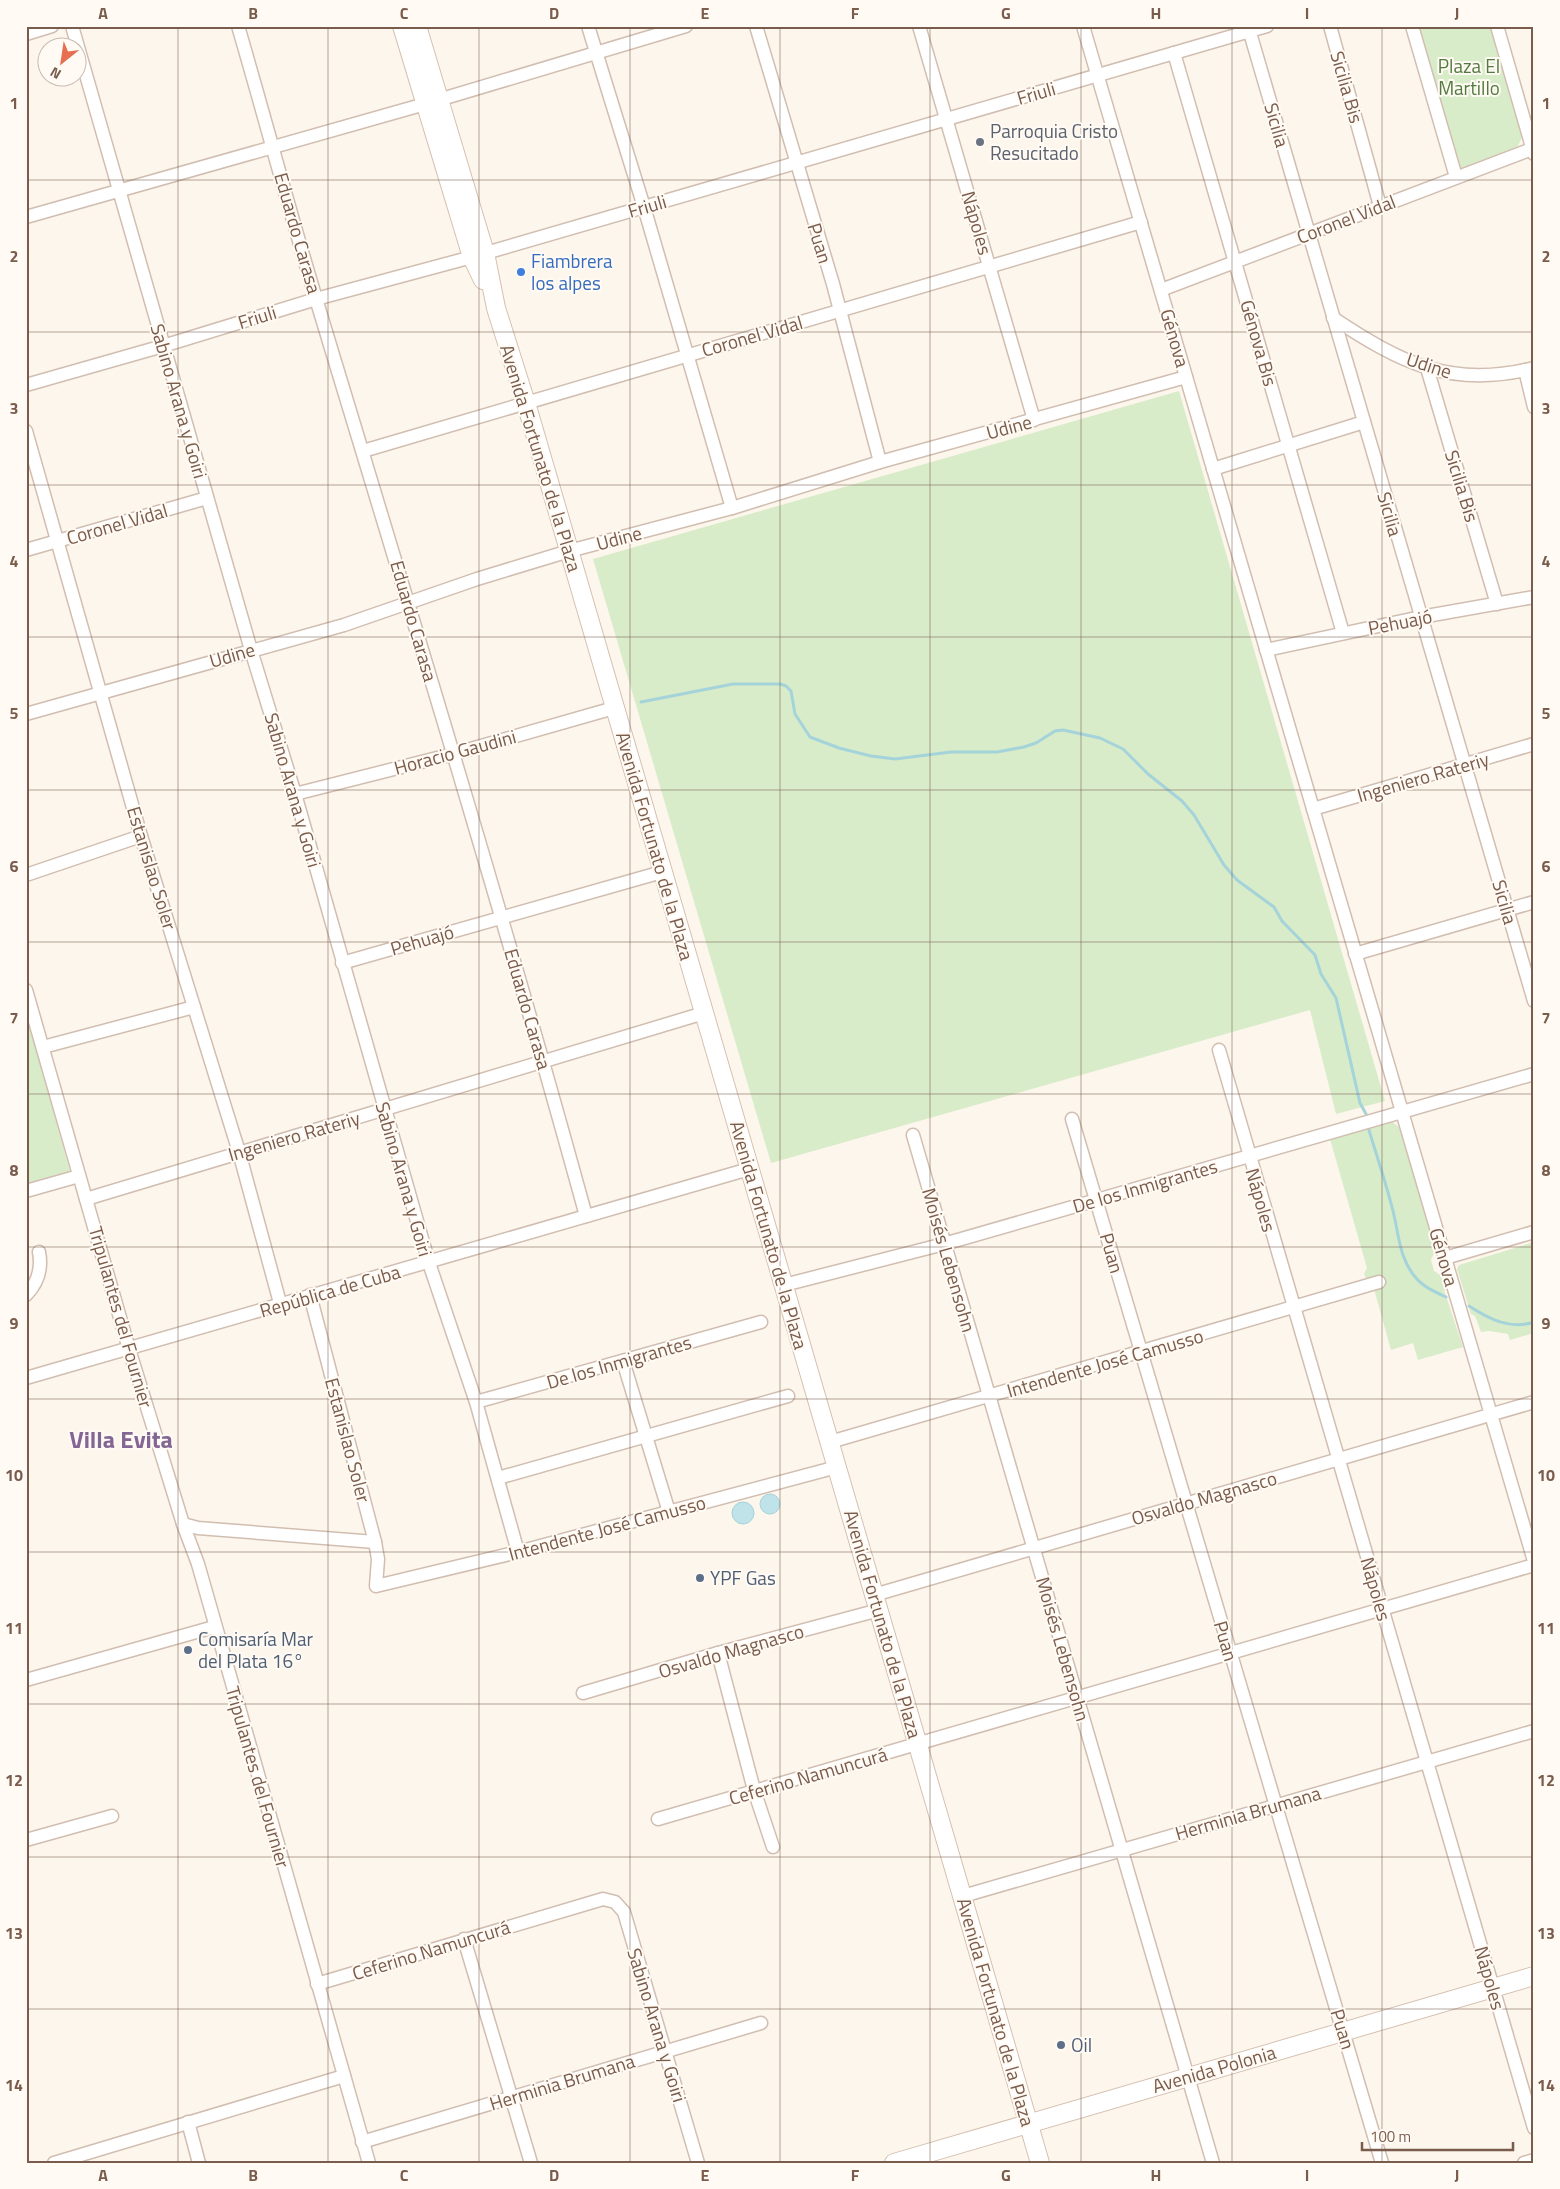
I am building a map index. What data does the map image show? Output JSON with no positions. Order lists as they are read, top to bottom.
{
  "streets": {
    "main road": ["Avenida Fortunato de la Plaza", "Avenida Polonia"],
    "street": [
      "Sicilia Bis",
      "Friuli",
      "Sicilia",
      "Coronel Vidal",
      "Nápoles",
      "Eduardo Carasa",
      "Puan",
      "Génova",
      "Génova Bis",
      "Udine",
      "Sabino Arana y Goiri",
      "Pehuajó",
      "Horacio Gaudini",
      "Ingeniero Rateriy",
      "Estanislao Soler",
      "De los Inmigrantes",
      "Moisés Lebensohn",
      "República de Cuba",
      "Tripulantes del Fournier",
      "Intendente José Camusso",
      "Osvaldo Magnasco",
      "Ceferino Namuncurá",
      "Herminia Brumana"
    ]
  },
  "crossings": [
    ["Sicilia Bis", "Coronel Vidal"],
    ["Sicilia Bis", "Udine"],
    ["Sicilia Bis", "Pehuajó"],
    ["Friuli", "Sicilia"],
    ["Friuli", "Nápoles"],
    ["Friuli", "Eduardo Carasa"],
    ["Friuli", "Puan"],
    ["Friuli", "Génova"],
    ["Friuli", "Génova Bis"],
    ["Friuli", "Sabino Arana y Goiri"],
    ["Friuli", "Avenida Fortunato de la Plaza"],
    ["Sicilia", "Coronel Vidal"],
    ["Sicilia", "Udine"],
    ["Sicilia", "Pehuajó"],
    ["Sicilia", "Ingeniero Rateriy"],
    ["Coronel Vidal", "Nápoles"],
    ["Coronel Vidal", "Eduardo Carasa"],
    ["Coronel Vidal", "Puan"],
    ["Coronel Vidal", "Génova"],
    ["Coronel Vidal", "Génova Bis"],
    ["Coronel Vidal", "Sabino Arana y Goiri"],
    ["Coronel Vidal", "Avenida Fortunato de la Plaza"],
    ["Coronel Vidal", "Estanislao Soler"],
    ["Nápoles", "Udine"],
    ["Nápoles", "De los Inmigrantes"],
    ["Nápoles", "Intendente José Camusso"],
    ["Nápoles", "Osvaldo Magnasco"],
    ["Nápoles", "Ceferino Namuncurá"],
    ["Nápoles", "Herminia Brumana"],
    ["Nápoles", "Avenida Polonia"],
    ["Eduardo Carasa", "Udine"],
    ["Eduardo Carasa", "Pehuajó"],
    ["Eduardo Carasa", "Horacio Gaudini"],
    ["Eduardo Carasa", "Ingeniero Rateriy"],
    ["Eduardo Carasa", "República de Cuba"],
    ["Puan", "Udine"],
    ["Puan", "De los Inmigrantes"],
    ["Puan", "Intendente José Camusso"],
    ["Puan", "Osvaldo Magnasco"],
    ["Puan", "Ceferino Namuncurá"],
    ["Puan", "Herminia Brumana"],
    ["Puan", "Avenida Polonia"],
    ["Génova", "Udine"],
    ["Génova", "Pehuajó"],
    ["Génova", "Ingeniero Rateriy"],
    ["Génova", "De los Inmigrantes"],
    ["Génova", "Osvaldo Magnasco"],
    ["Génova Bis", "Pehuajó"],
    ["Udine", "Sabino Arana y Goiri"],
    ["Udine", "Avenida Fortunato de la Plaza"],
    ["Udine", "Estanislao Soler"],
    ["Sabino Arana y Goiri", "Pehuajó"],
    ["Sabino Arana y Goiri", "Horacio Gaudini"],
    ["Sabino Arana y Goiri", "Ingeniero Rateriy"],
    ["Sabino Arana y Goiri", "De los Inmigrantes"],
    ["Sabino Arana y Goiri", "República de Cuba"],
    ["Sabino Arana y Goiri", "Intendente José Camusso"],
    ["Sabino Arana y Goiri", "Ceferino Namuncurá"],
    ["Sabino Arana y Goiri", "Herminia Brumana"],
    ["Avenida Fortunato de la Plaza", "Pehuajó"],
    ["Avenida Fortunato de la Plaza", "Horacio Gaudini"],
    ["Avenida Fortunato de la Plaza", "Ingeniero Rateriy"],
    ["Avenida Fortunato de la Plaza", "De los Inmigrantes"],
    ["Avenida Fortunato de la Plaza", "República de Cuba"],
    ["Avenida Fortunato de la Plaza", "Intendente José Camusso"],
    ["Avenida Fortunato de la Plaza", "Osvaldo Magnasco"],
    ["Avenida Fortunato de la Plaza", "Ceferino Namuncurá"],
    ["Avenida Fortunato de la Plaza", "Herminia Brumana"],
    ["Avenida Fortunato de la Plaza", "Avenida Polonia"],
    ["Ingeniero Rateriy", "Estanislao Soler"],
    ["Ingeniero Rateriy", "Tripulantes del Fournier"],
    ["Estanislao Soler", "República de Cuba"],
    ["Estanislao Soler", "Intendente José Camusso"],
    ["De los Inmigrantes", "Moisés Lebensohn"],
    ["Moisés Lebensohn", "Intendente José Camusso"],
    ["Moisés Lebensohn", "Osvaldo Magnasco"],
    ["Moisés Lebensohn", "Ceferino Namuncurá"],
    ["Moisés Lebensohn", "Herminia Brumana"],
    ["Moisés Lebensohn", "Avenida Polonia"],
    ["República de Cuba", "Tripulantes del Fournier"],
    ["Tripulantes del Fournier", "Ceferino Namuncurá"],
    ["Tripulantes del Fournier", "Herminia Brumana"]
  ],
  "districts": ["Villa Evita"],
  "parks": ["Plaza El Martillo"],
  "places": [
    "Parroquia Cristo Resucitado",
    "Fiambrera los alpes",
    "YPF Gas",
    "Comisaría Mar del Plata 16°",
    "Oil"
  ],
  "scale_bar": "100 m",
  "north": "bottom left",
  "grid": {
    "columns": [
      "A",
      "B",
      "C",
      "D",
      "E",
      "F",
      "G",
      "H",
      "I",
      "J"
    ],
    "rows": [
      "1",
      "2",
      "3",
      "4",
      "5",
      "6",
      "7",
      "8",
      "9",
      "10",
      "11",
      "12",
      "13",
      "14"
    ]
  }
}
